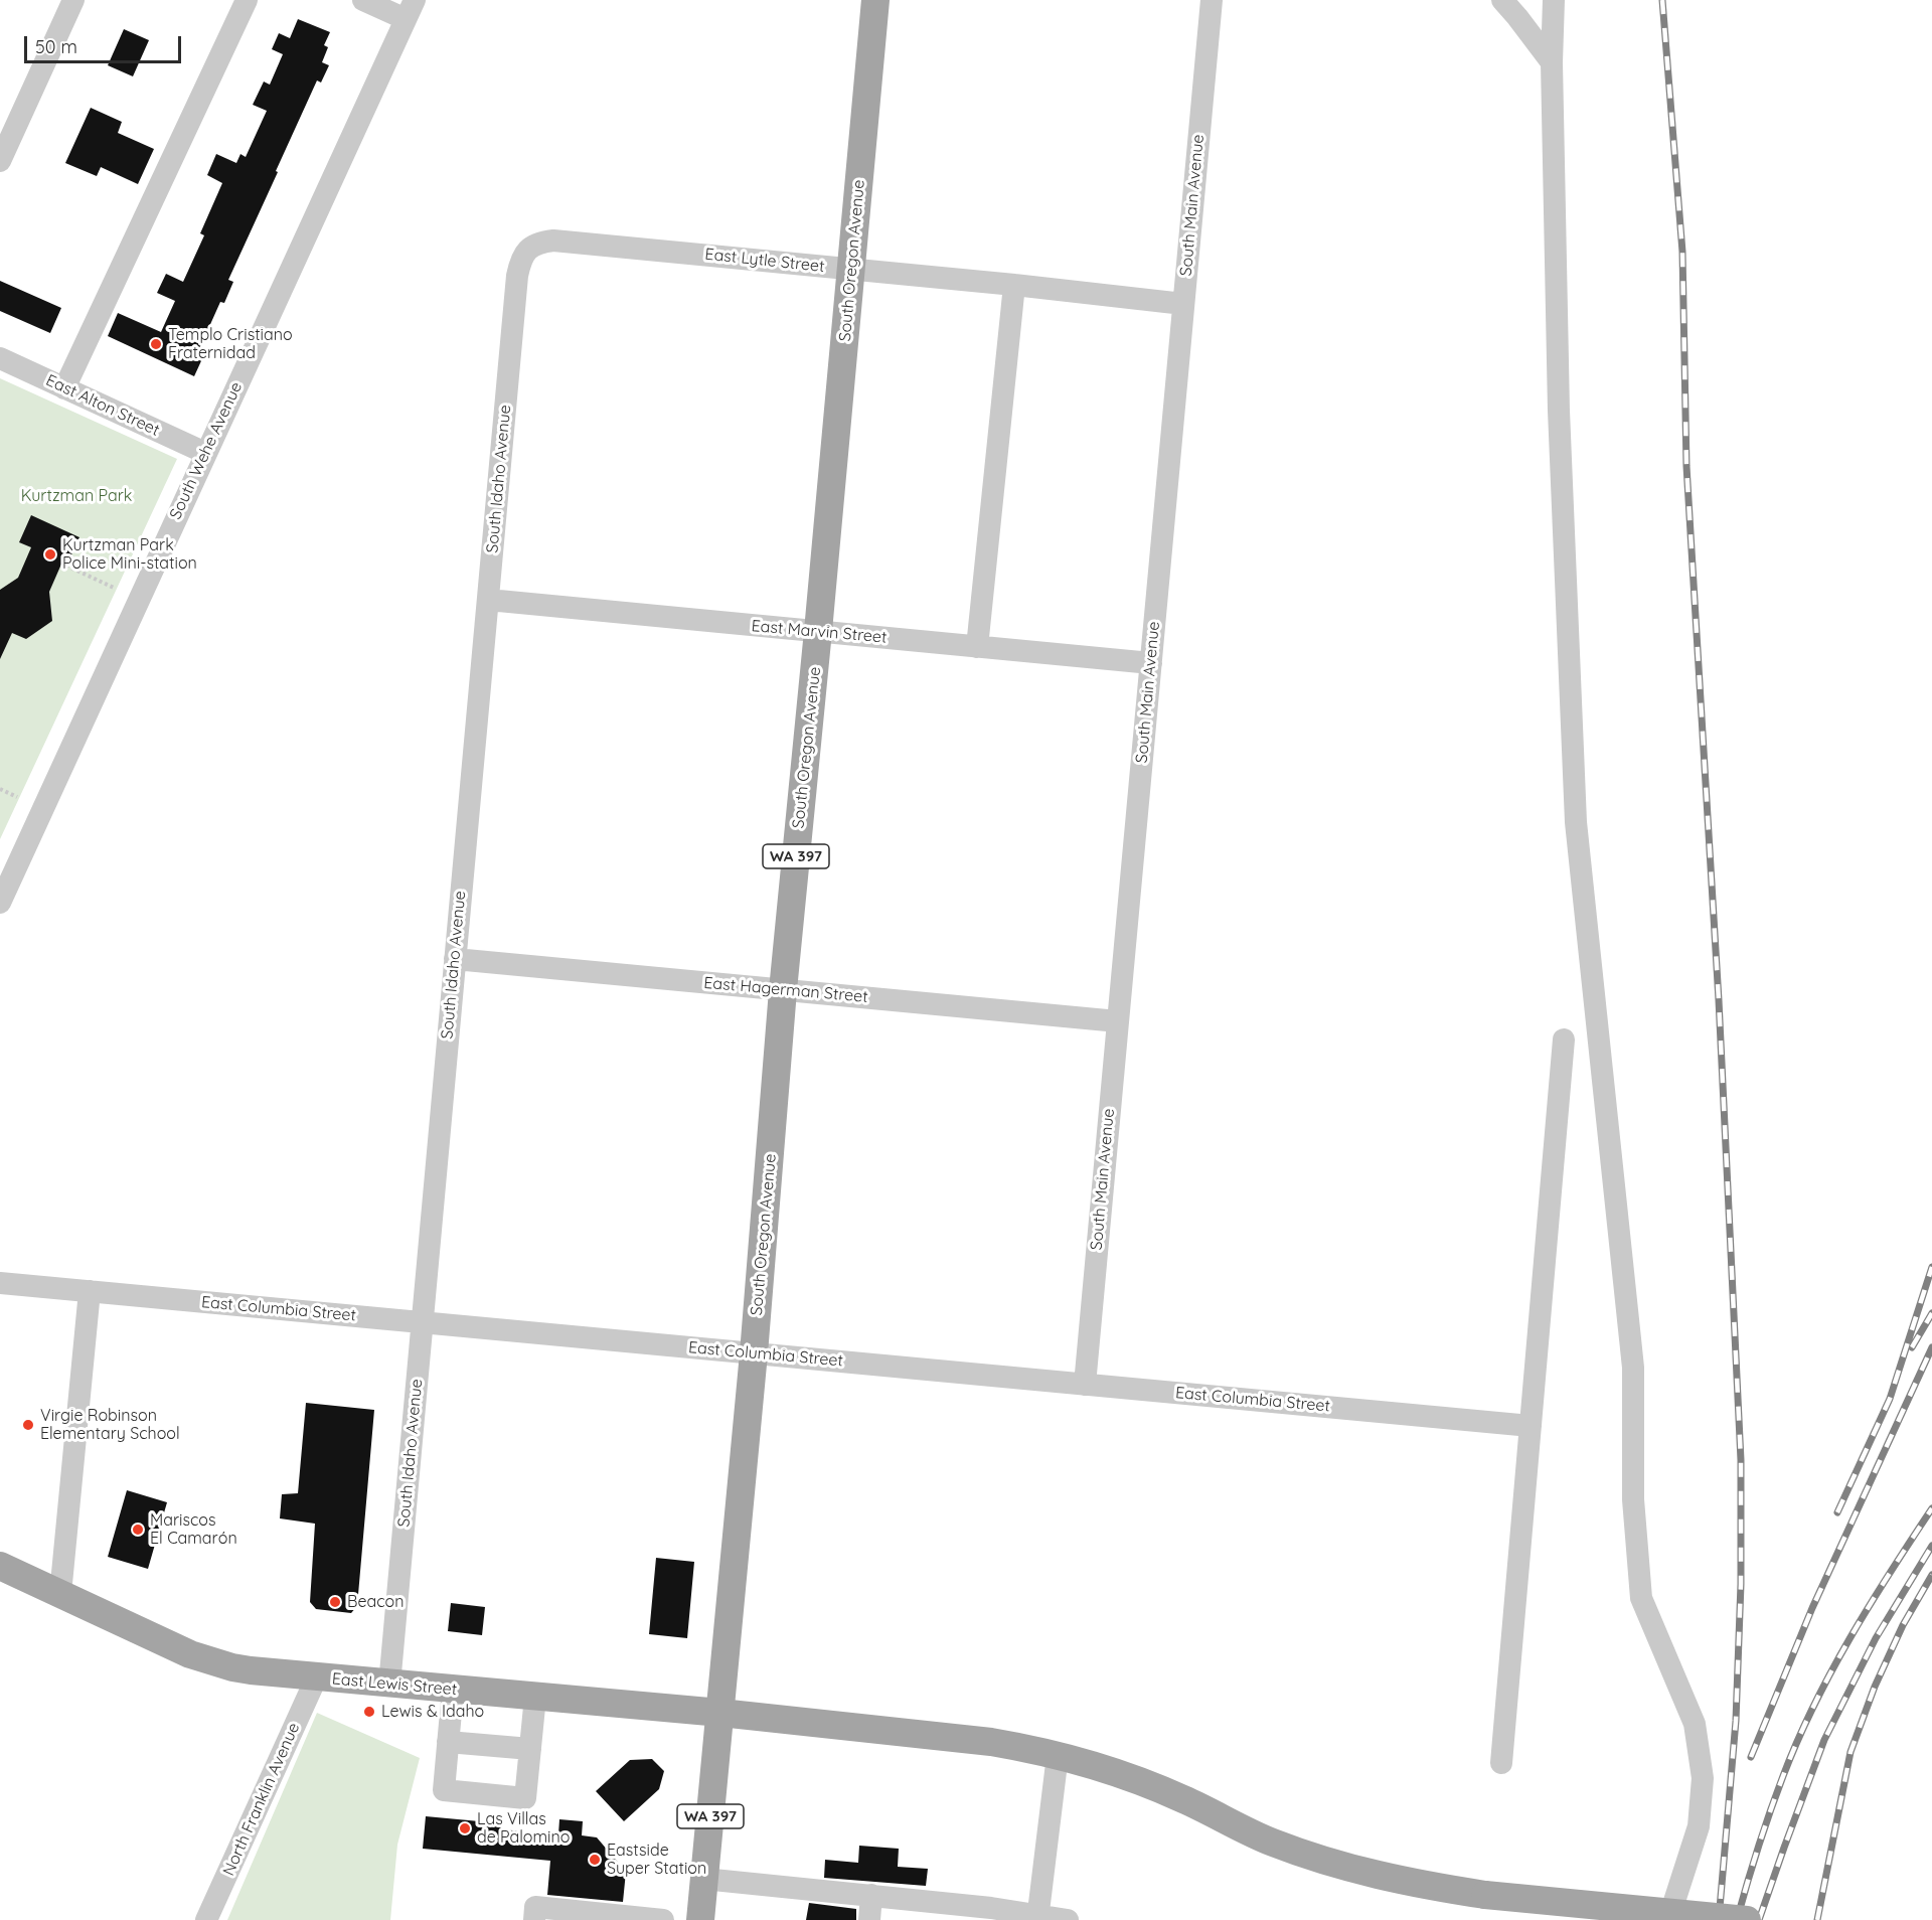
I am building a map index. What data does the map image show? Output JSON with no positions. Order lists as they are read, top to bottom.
{
  "streets": {
    "main road": ["South Oregon Avenue", "WA 397", "East Lewis Street"],
    "street": [
      "South Main Avenue",
      "East Lytle Street",
      "East Alton Street",
      "South Wehe Avenue",
      "South Idaho Avenue",
      "East Marvin Street",
      "East Hagerman Street",
      "East Columbia Street",
      "North Franklin Avenue"
    ]
  },
  "crossings": [
    ["South Main Avenue", "East Lytle Street"],
    ["South Main Avenue", "East Marvin Street"],
    ["South Main Avenue", "East Hagerman Street"],
    ["South Main Avenue", "East Columbia Street"],
    ["East Lytle Street", "South Oregon Avenue"],
    ["East Lytle Street", "South Idaho Avenue"],
    ["South Oregon Avenue", "East Marvin Street"],
    ["South Oregon Avenue", "WA 397"],
    ["South Oregon Avenue", "East Hagerman Street"],
    ["South Oregon Avenue", "East Columbia Street"],
    ["South Oregon Avenue", "East Lewis Street"],
    ["East Alton Street", "South Wehe Avenue"],
    ["South Idaho Avenue", "East Marvin Street"],
    ["South Idaho Avenue", "East Hagerman Street"],
    ["South Idaho Avenue", "East Columbia Street"],
    ["South Idaho Avenue", "East Lewis Street"],
    ["WA 397", "East Lewis Street"],
    ["East Lewis Street", "North Franklin Avenue"]
  ],
  "parks": ["Kurtzman Park"],
  "places": [
    "Templo Cristiano Fraternidad",
    "Kurtzman Park Police Mini-station",
    "Virgie Robinson Elementary School",
    "Mariscos El Camarón",
    "Beacon",
    "Lewis & Idaho",
    "Las Villas de Palomino",
    "Eastside Super Station"
  ],
  "scale_bar": "50 m"
}
